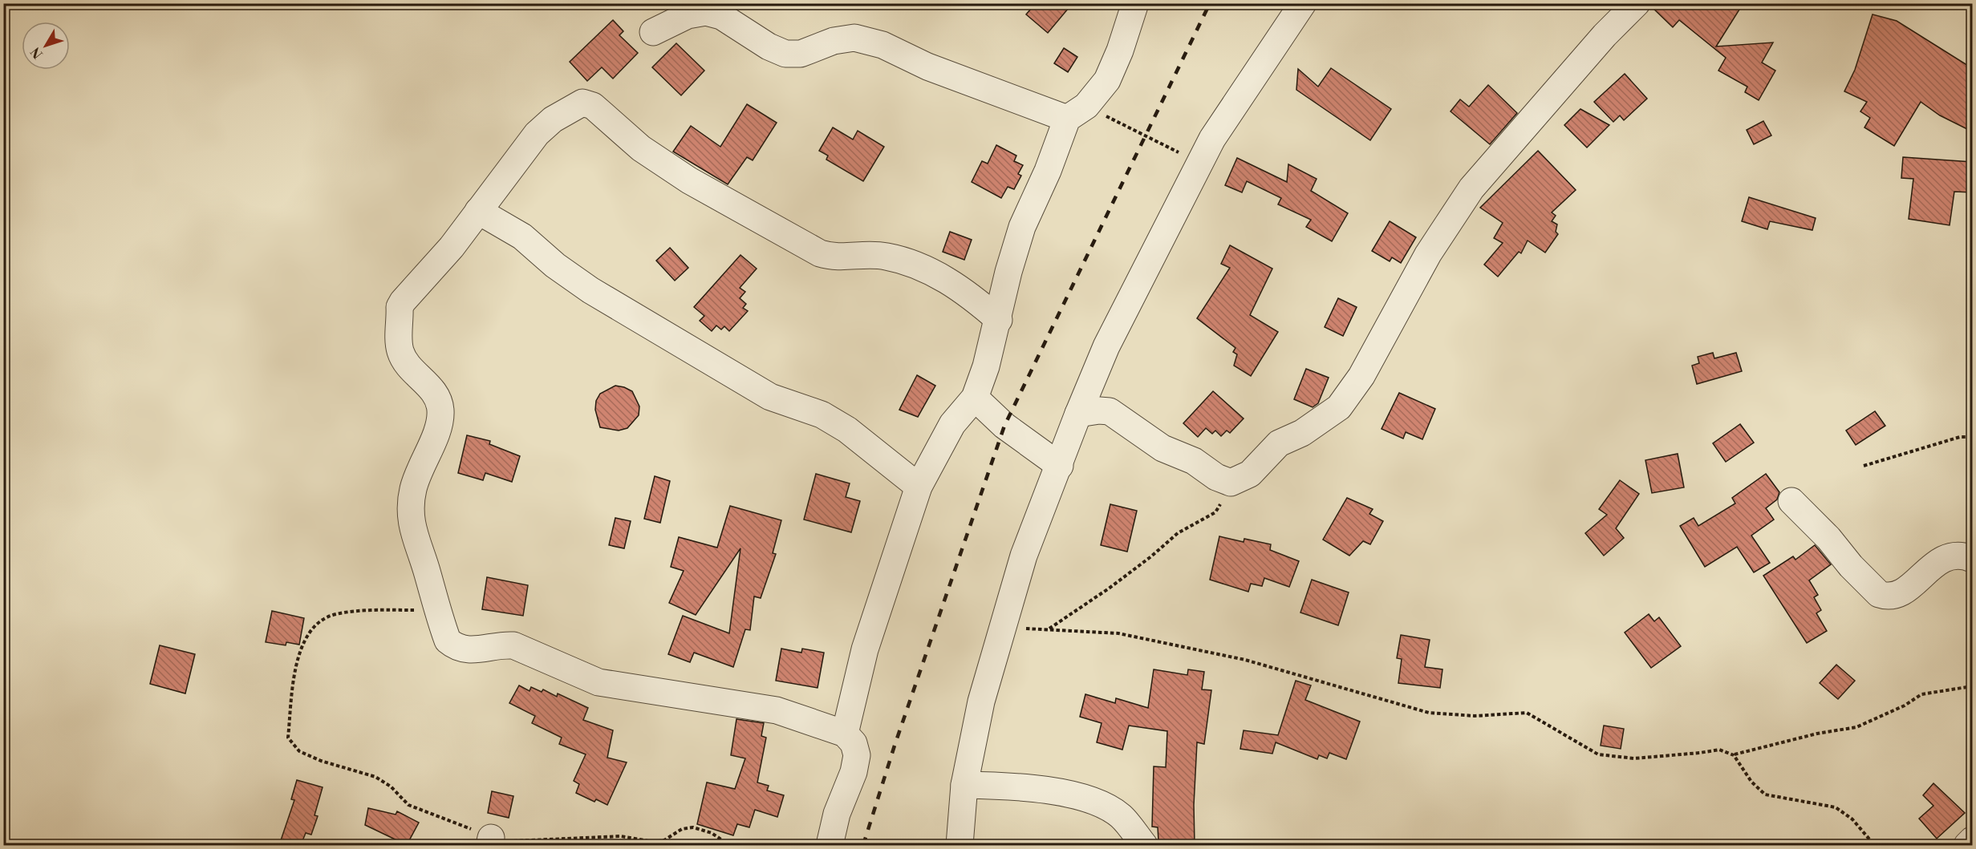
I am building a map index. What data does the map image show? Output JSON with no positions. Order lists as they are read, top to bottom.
{
  "north": "bottom left"
}
